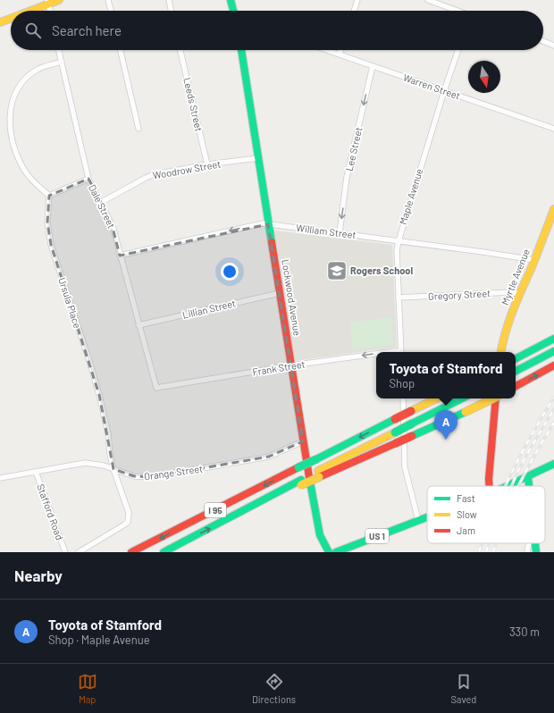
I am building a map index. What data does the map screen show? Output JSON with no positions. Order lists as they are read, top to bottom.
{
  "streets": {
    "main road": [
      "Myrtle Avenue",
      "Lockwood Avenue",
      "I 95",
      "US 1"
    ],
    "street": [
      "Warren Street",
      "Leeds Street",
      "Lee Street",
      "Woodrow Street",
      "Maple Avenue",
      "Dale Street",
      "William Street",
      "Gregory Street",
      "Ursula Place",
      "Lillian Street",
      "Frank Street",
      "Orange Street",
      "Stafford Road"
    ]
  },
  "crossings": [
    ["Warren Street", "Lee Street"],
    ["Warren Street", "Maple Avenue"],
    ["Leeds Street", "Woodrow Street"],
    ["Lee Street", "William Street"],
    ["Woodrow Street", "Dale Street"],
    ["Woodrow Street", "Lockwood Avenue"],
    ["Maple Avenue", "William Street"],
    ["Maple Avenue", "Gregory Street"],
    ["Dale Street", "William Street"],
    ["Dale Street", "Lillian Street"],
    ["Dale Street", "Frank Street"],
    ["William Street", "Myrtle Avenue"],
    ["William Street", "Lockwood Avenue"],
    ["Myrtle Avenue", "Gregory Street"],
    ["Lockwood Avenue", "Lillian Street"],
    ["Lockwood Avenue", "Frank Street"],
    ["Lockwood Avenue", "Orange Street"],
    ["Ursula Place", "Orange Street"],
    ["Orange Street", "Stafford Road"]
  ],
  "one_way": ["Lee Street", "William Street", "Frank Street"],
  "places": {
    "school or university": ["Rogers School"]
  },
  "legend": ["Fast", "Slow", "Jam"],
  "north": "bottom",
  "page": {
    "search": "Search here",
    "popup": ["Toyota of Stamford", "Shop"],
    "pins": "A",
    "heading": "Nearby",
    "list": [
      {
        "mark": "A",
        "name": "Toyota of Stamford",
        "note": "Shop · Maple Avenue",
        "value": "330 m"
      }
    ],
    "nav": ["Map", "Directions", "Saved"]
  }
}
